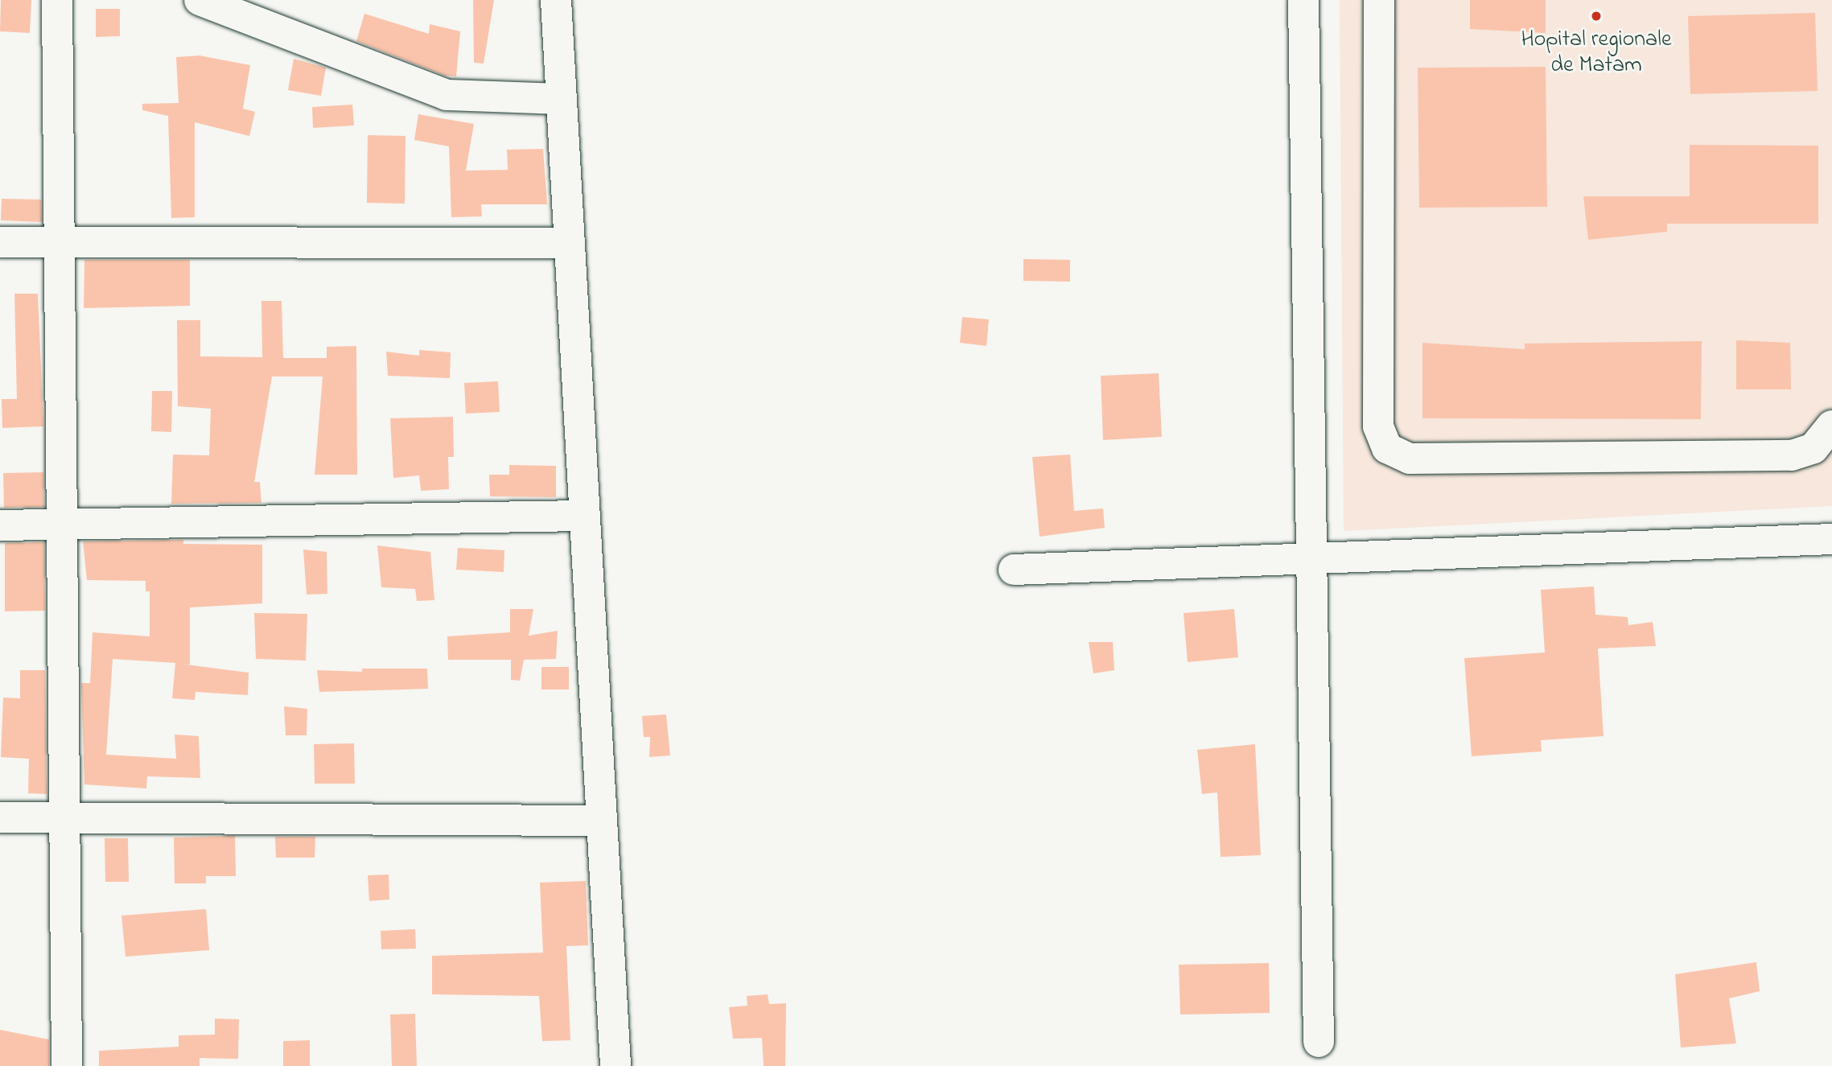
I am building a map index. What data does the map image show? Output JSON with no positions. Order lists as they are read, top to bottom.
{
  "places": ["Hopital regionale de Matam"]
}
